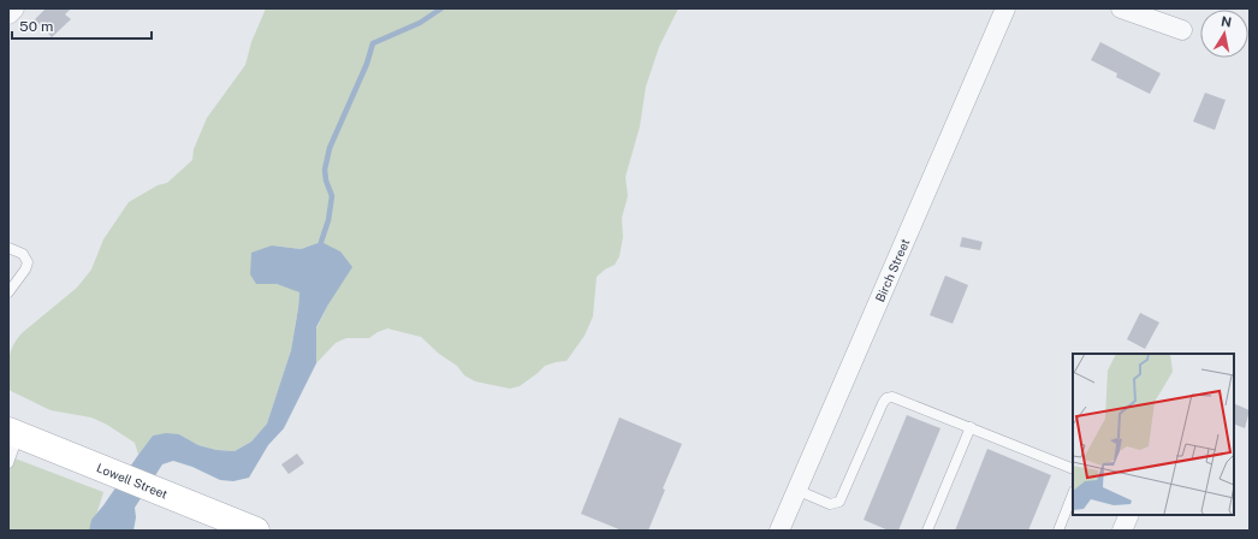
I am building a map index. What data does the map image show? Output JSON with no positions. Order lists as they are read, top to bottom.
{
  "streets": {
    "main road": ["Lowell Street"],
    "street": ["Birch Street"]
  },
  "scale_bar": "50 m",
  "north": "top"
}
